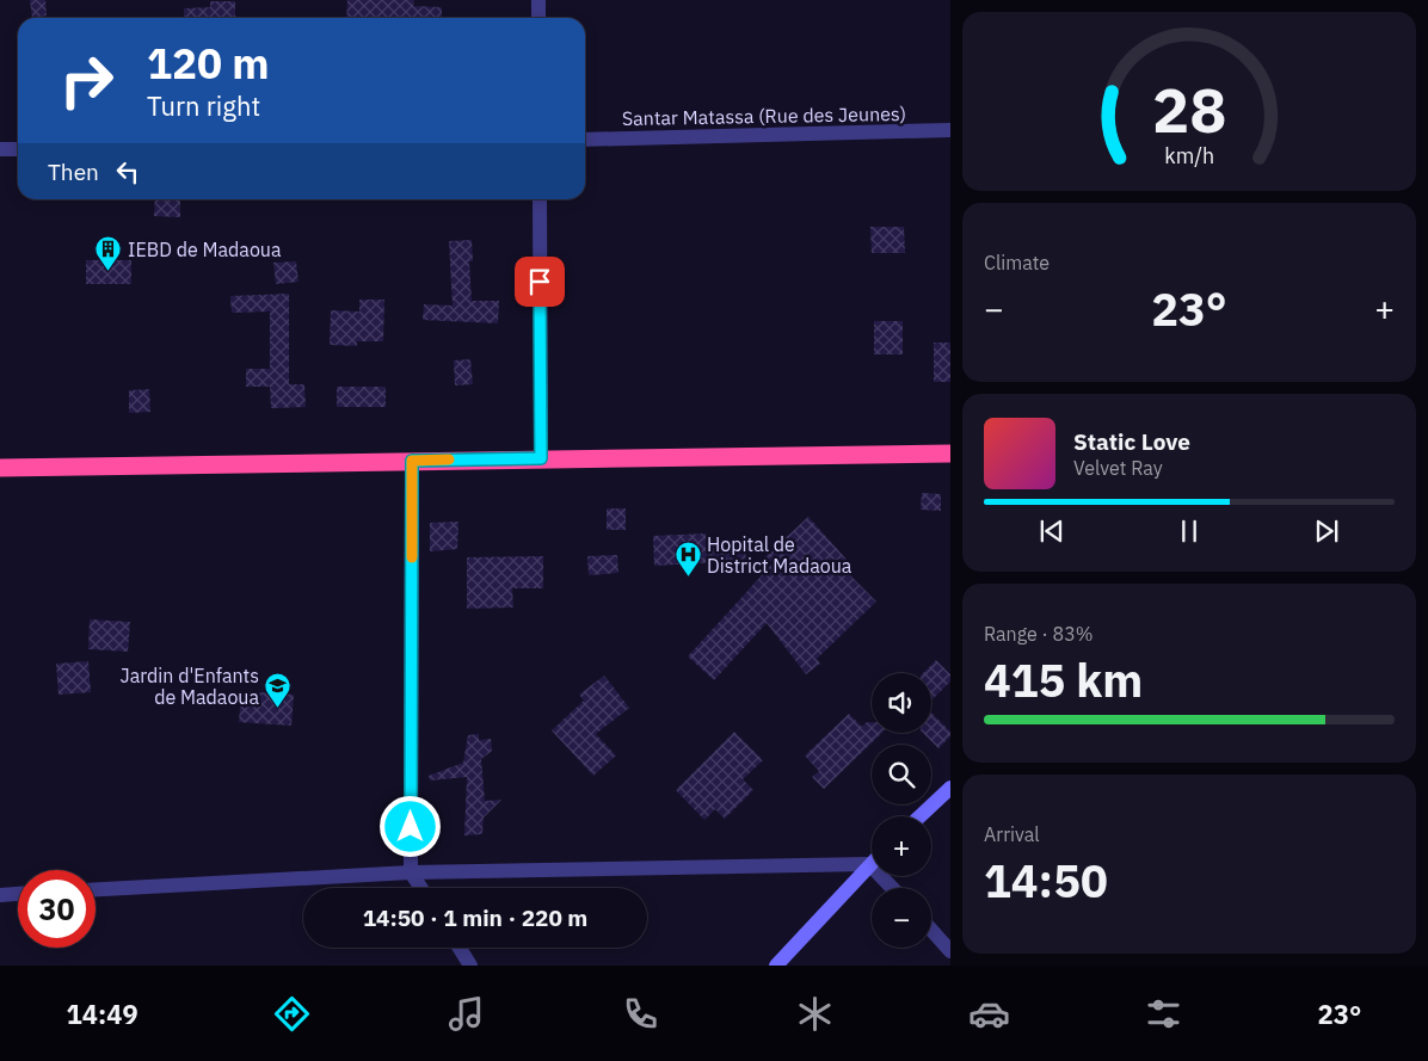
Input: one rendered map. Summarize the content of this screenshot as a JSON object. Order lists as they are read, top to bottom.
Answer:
{
  "streets": {
    "street": ["Santar Matassa (Rue des Jeunes)"]
  },
  "places": {
    "building": ["IEBD de Madaoua"],
    "hospital": ["Hopital de District Madaoua"],
    "school or university": ["Jardin d'Enfants de Madaoua"]
  },
  "page": {
    "turn": ["120 m", "Turn right"],
    "then": "Then",
    "tile": [
      "Climate",
      ["Range · 83%", "415 km"],
      ["Arrival", "14:50"]
    ],
    "heat": ["−", "23°", "+"],
    "song": ["Static Love", "Velvet Ray"],
    "map_buttons": ["+", "−"],
    "limit": "30",
    "trip": "14:50 · 1 min · 220 m",
    "tabs": ["14:49", "23°"],
    "gauge": ["28", "km/h"]
  }
}
